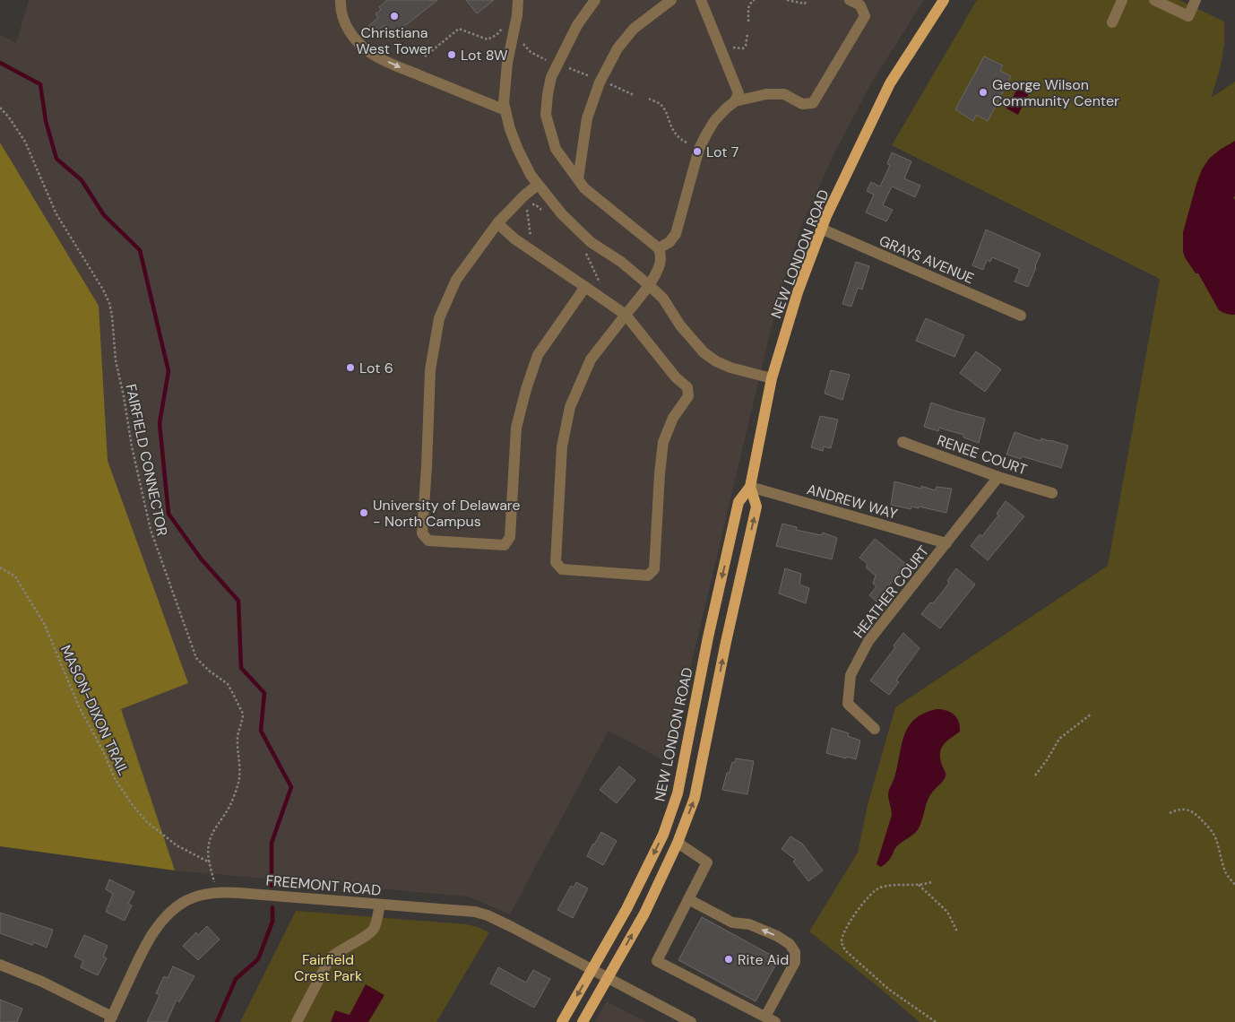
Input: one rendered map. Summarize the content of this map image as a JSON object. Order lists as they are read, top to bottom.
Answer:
{
  "streets": {
    "main road": ["NEW LONDON ROAD"],
    "street": [
      "GRAYS AVENUE",
      "RENEE COURT",
      "ANDREW WAY",
      "HEATHER COURT",
      "FREEMONT ROAD"
    ],
    "path": ["FAIRFIELD CONNECTOR", "MASON-DIXON TRAIL"]
  },
  "crossings": [
    ["NEW LONDON ROAD", "GRAYS AVENUE"],
    ["NEW LONDON ROAD", "ANDREW WAY"],
    ["NEW LONDON ROAD", "FREEMONT ROAD"],
    ["RENEE COURT", "HEATHER COURT"],
    ["FAIRFIELD CONNECTOR", "MASON-DIXON TRAIL"],
    ["FAIRFIELD CONNECTOR", "FREEMONT ROAD"],
    ["ANDREW WAY", "HEATHER COURT"]
  ],
  "parks": ["Fairfield Crest Park"],
  "places": [
    "Christiana West Tower",
    "Lot 8W",
    "George Wilson Community Center",
    "Lot 7",
    "Lot 6",
    "University of Delaware - North Campus",
    "Rite Aid"
  ]
}
